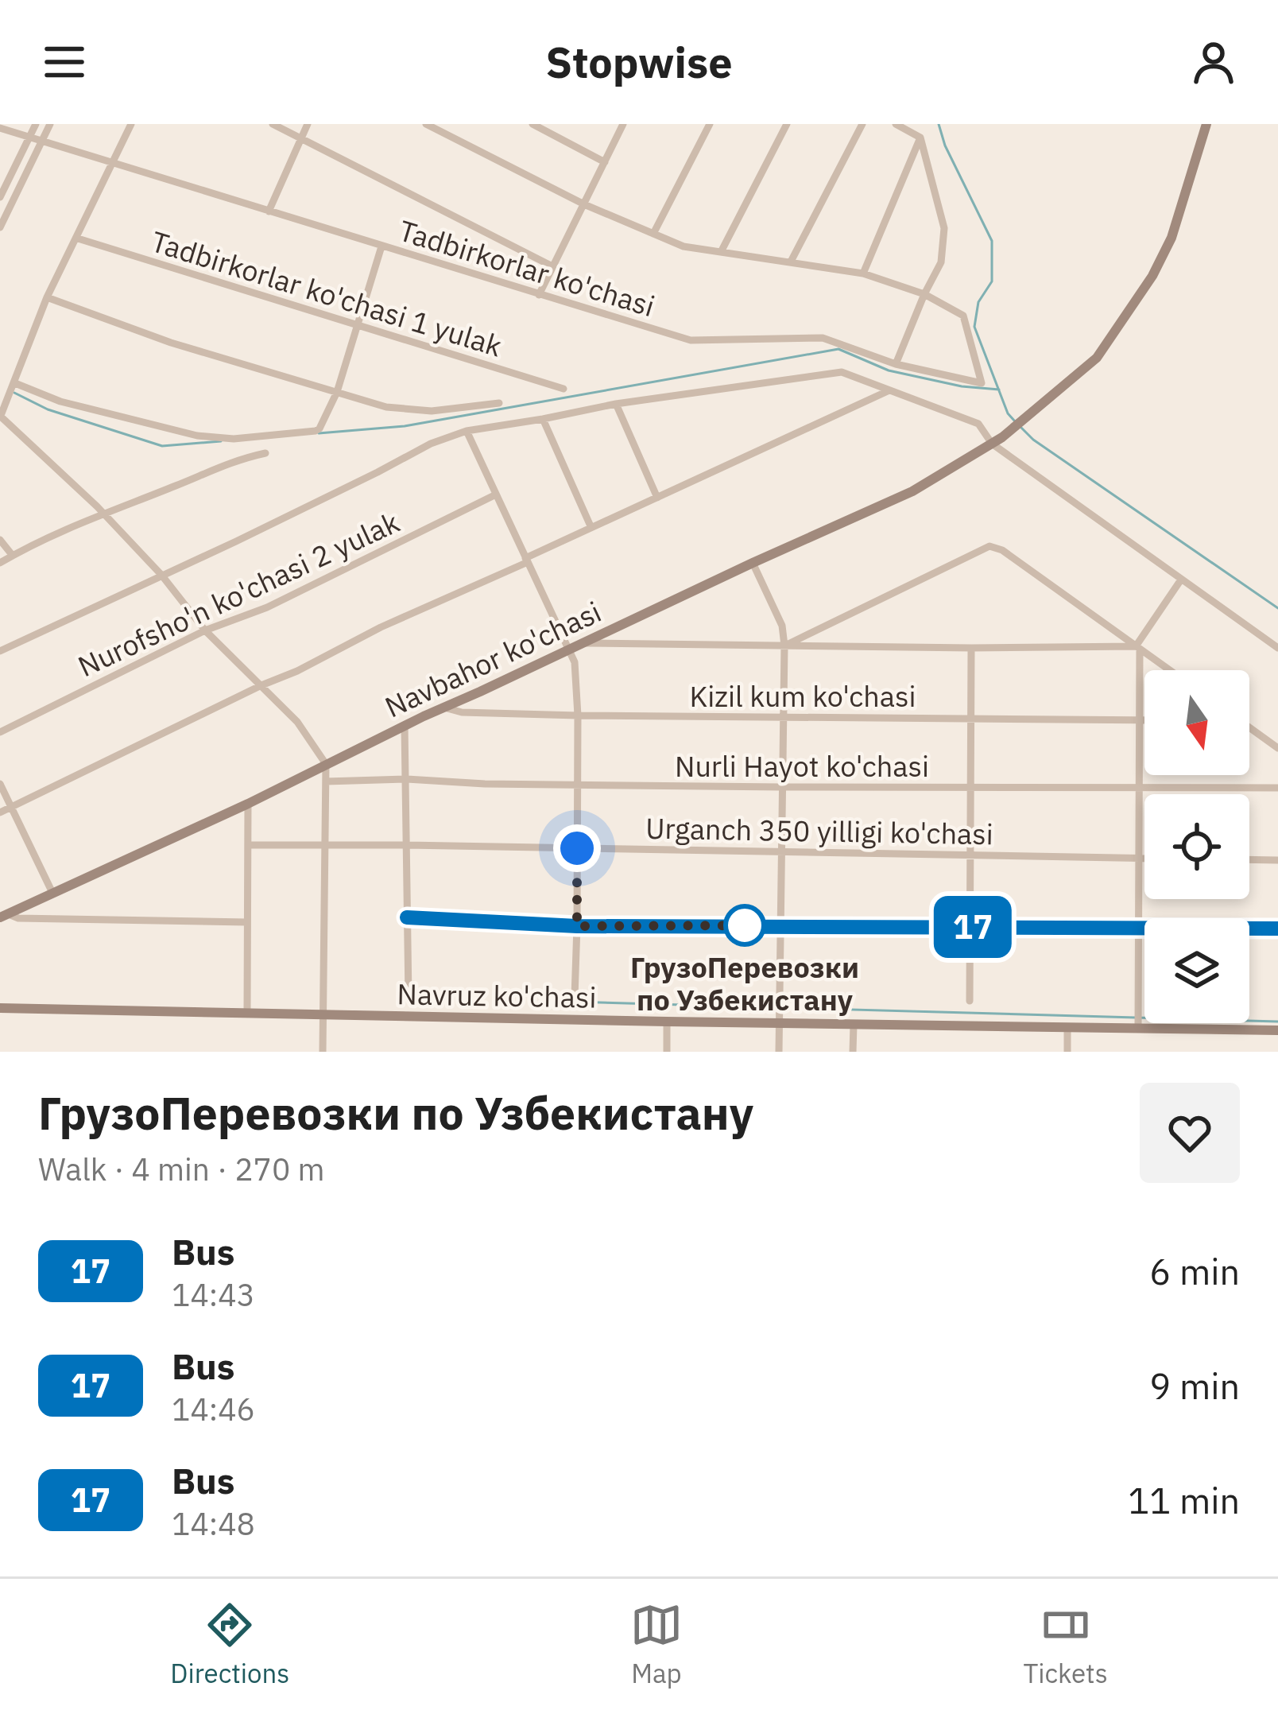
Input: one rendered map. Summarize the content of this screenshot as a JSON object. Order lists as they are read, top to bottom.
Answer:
{
  "streets": {
    "main road": ["Navbahor ko'chasi", "Navruz ko'chasi"],
    "street": [
      "Tadbirkorlar ko'chasi",
      "Tadbirkorlar ko'chasi 1 yulak",
      "Nurofsho'n ko'chasi 2 yulak",
      "Kizil kum ko'chasi",
      "Nurli Hayot ko'chasi",
      "Urganch 350 yilligi ko'chasi"
    ]
  },
  "crossings": [
    ["Navbahor ko'chasi", "Kizil kum ko'chasi"]
  ],
  "places": ["ГрузоПеревозки по Узбекистану"],
  "lines": ["bus line 17"],
  "north": "bottom",
  "page": {
    "header": "Stopwise",
    "on_map": "17",
    "heading": ["ГрузоПеревозки по Узбекистану", "Walk · 4 min · 270 m"],
    "list": [
      {
        "mark": "17",
        "name": "Bus",
        "note": "14:43",
        "value": "6 min"
      },
      {
        "mark": "17",
        "name": "Bus",
        "note": "14:46",
        "value": "9 min"
      },
      {
        "mark": "17",
        "name": "Bus",
        "note": "14:48",
        "value": "11 min"
      }
    ],
    "tabs": ["Directions", "Map", "Tickets"]
  }
}
